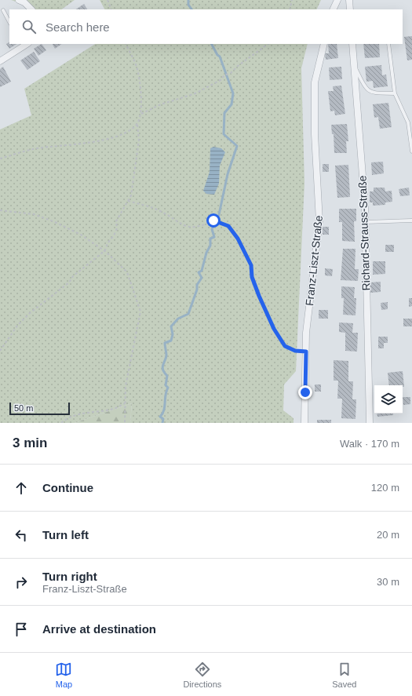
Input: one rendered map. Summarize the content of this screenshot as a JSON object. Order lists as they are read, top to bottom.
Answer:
{
  "streets": {
    "street": ["Richard-Strauss-Straße", "Franz-Liszt-Straße"]
  },
  "scale_bar": "50 m",
  "page": {
    "search": "Search here",
    "scale": "50 m",
    "heading": ["3 min", "Walk · 170 m"],
    "list": [
      ["Continue", "120 m"],
      ["Turn left", "20 m"],
      ["Turn right", "Franz-Liszt-Straße", "30 m"],
      "Arrive at destination"
    ],
    "nav": ["Map", "Directions", "Saved"]
  }
}
